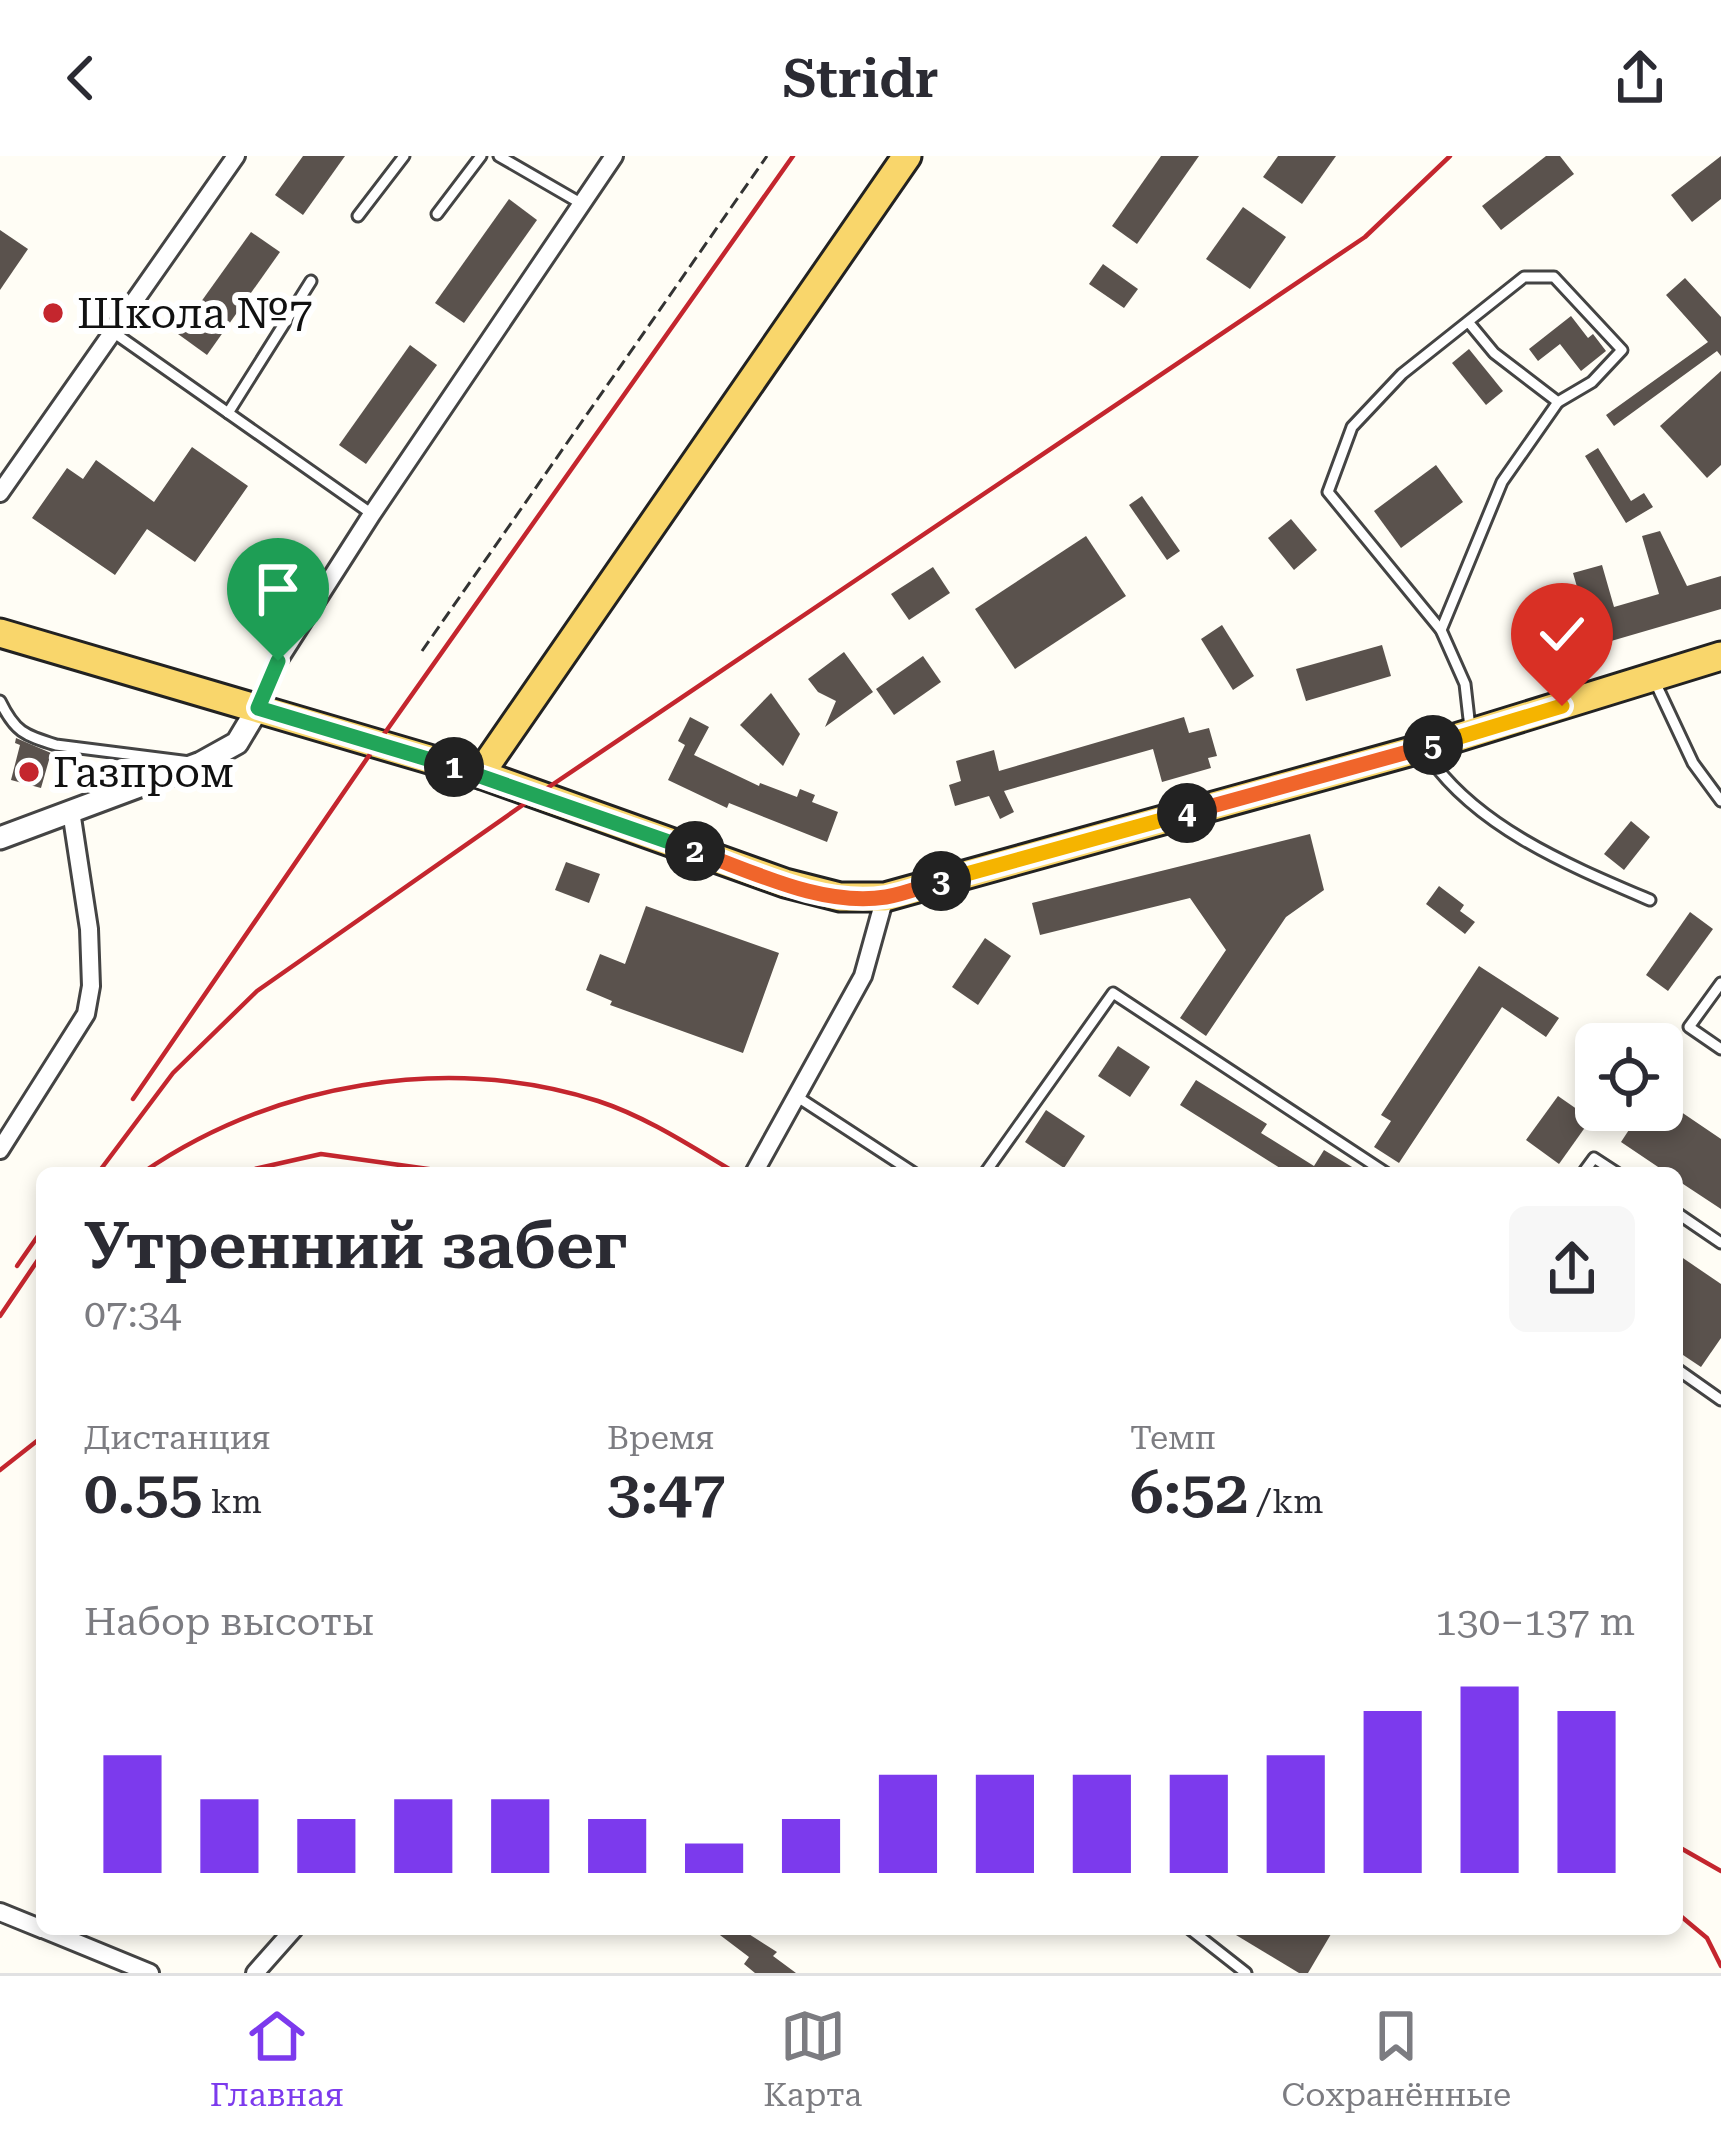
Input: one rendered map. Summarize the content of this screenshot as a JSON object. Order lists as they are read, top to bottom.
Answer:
{
  "places": ["Школа №7", "Газпром"],
  "page": {
    "header": "Stridr",
    "pins": [
      "5",
      "1",
      "4",
      "2",
      "3"
    ],
    "heading": ["Утренний забег", "07:34"],
    "stats": [
      ["Дистанция", "0.55 km"],
      ["Время", "3:47"],
      ["Темп", "6:52 /km"]
    ],
    "chart": ["Набор высоты", "130–137 m"],
    "tabs": ["Главная", "Карта", "Сохранённые"]
  }
}
